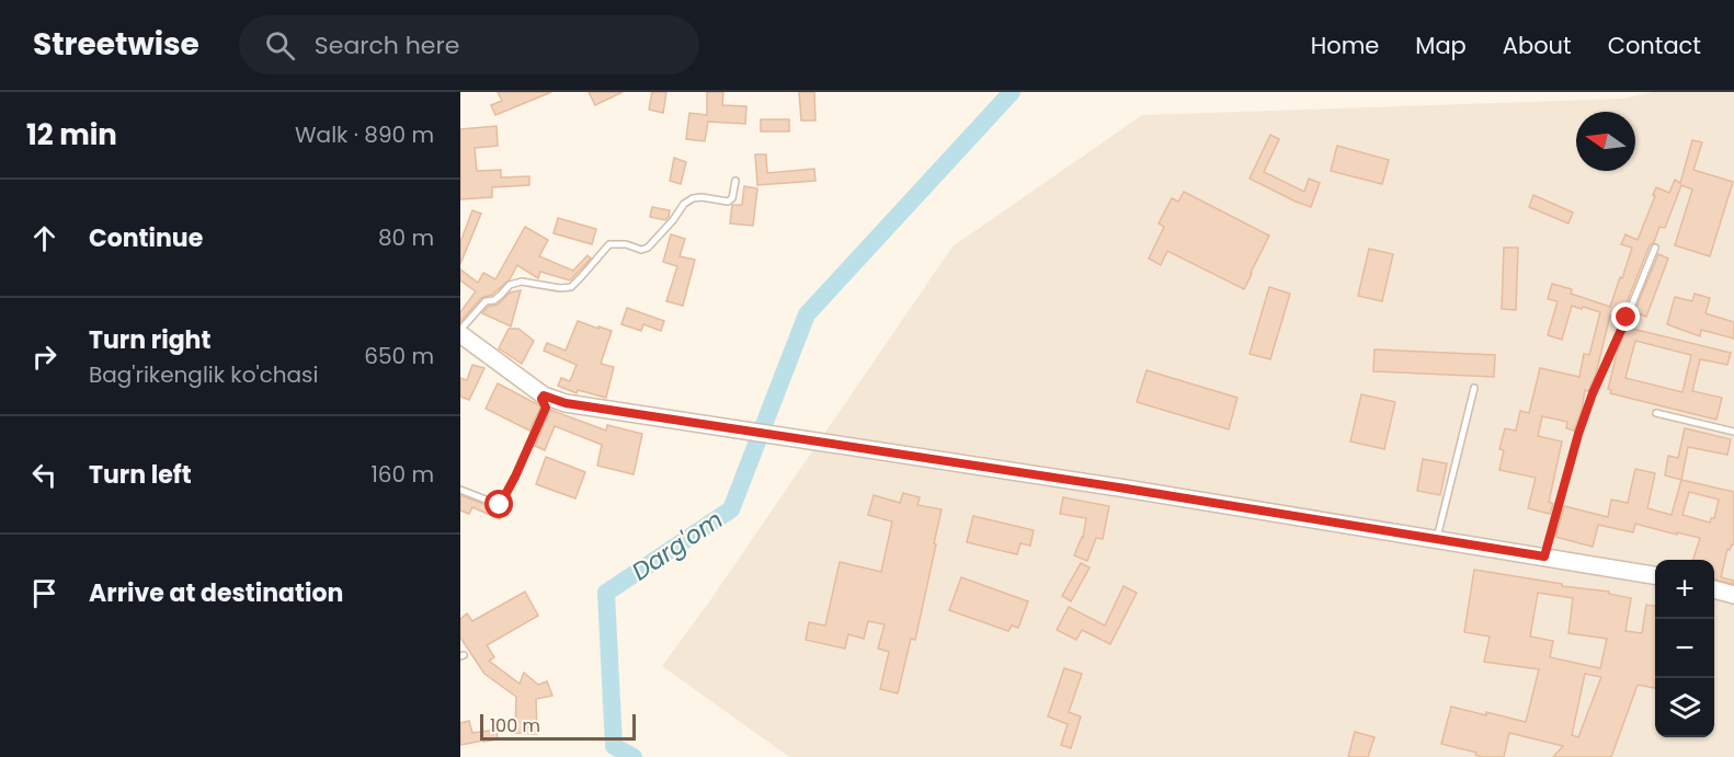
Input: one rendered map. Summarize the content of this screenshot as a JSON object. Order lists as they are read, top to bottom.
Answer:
{
  "water": ["Darg'om"],
  "scale_bar": "100 m",
  "north": "left",
  "page": {
    "header": "Streetwise",
    "search": "Search here",
    "nav": [
      "Home",
      "Map",
      "About",
      "Contact"
    ],
    "heading": ["12 min", "Walk · 890 m"],
    "list": [
      ["Continue", "80 m"],
      ["Turn right", "Bag'rikenglik ko'chasi", "650 m"],
      ["Turn left", "160 m"],
      "Arrive at destination"
    ],
    "map_buttons": ["+", "−"],
    "scale": "100 m"
  }
}
